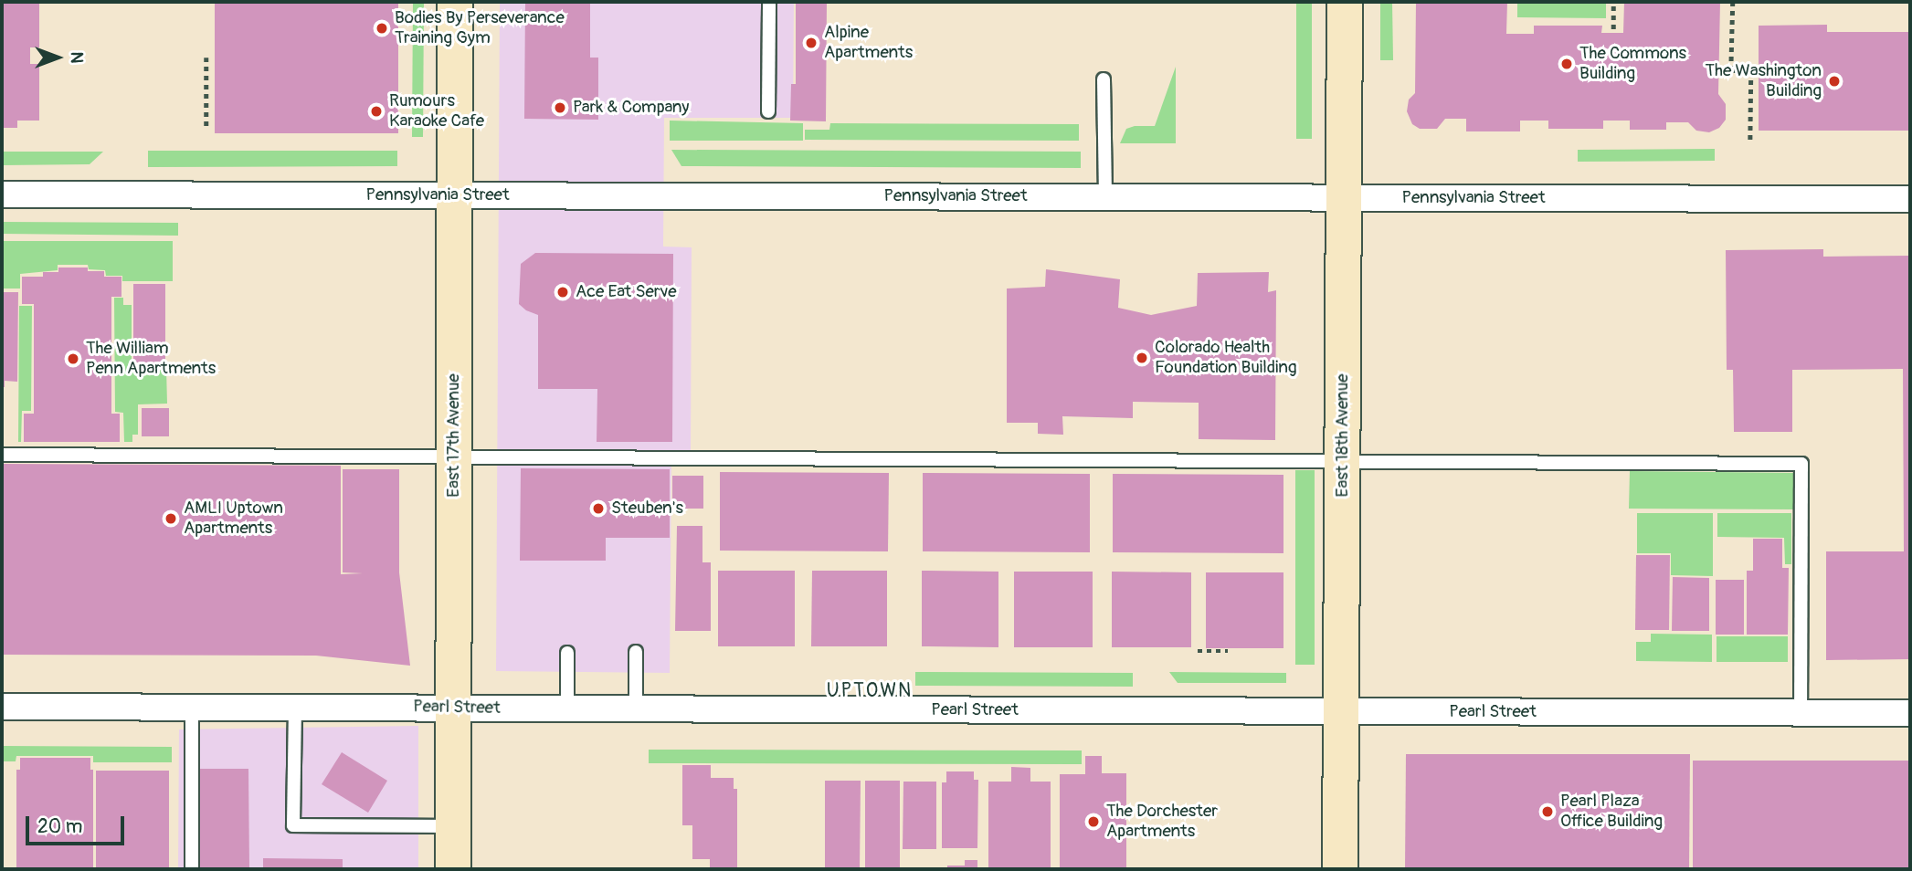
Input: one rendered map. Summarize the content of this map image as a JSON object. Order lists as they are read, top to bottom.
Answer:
{
  "streets": {
    "main road": ["East 17th Avenue", "East 18th Avenue"],
    "street": ["Pennsylvania Street", "Pearl Street"]
  },
  "crossings": [
    ["Pennsylvania Street", "East 17th Avenue"],
    ["Pennsylvania Street", "East 18th Avenue"],
    ["East 17th Avenue", "Pearl Street"],
    ["East 18th Avenue", "Pearl Street"]
  ],
  "districts": ["UPTOWN"],
  "places": [
    "Bodies By Perseverance Training Gym",
    "Alpine Apartments",
    "The Commons Building",
    "The Washington Building",
    "Park & Company",
    "Rumours Karaoke Cafe",
    "Ace Eat Serve",
    "Colorado Health Foundation Building",
    "The William Penn Apartments",
    "Steuben's",
    "AMLI Uptown Apartments",
    "Pearl Plaza Office Building",
    "The Dorchester Apartments"
  ],
  "scale_bar": "20 m",
  "north": "right"
}
